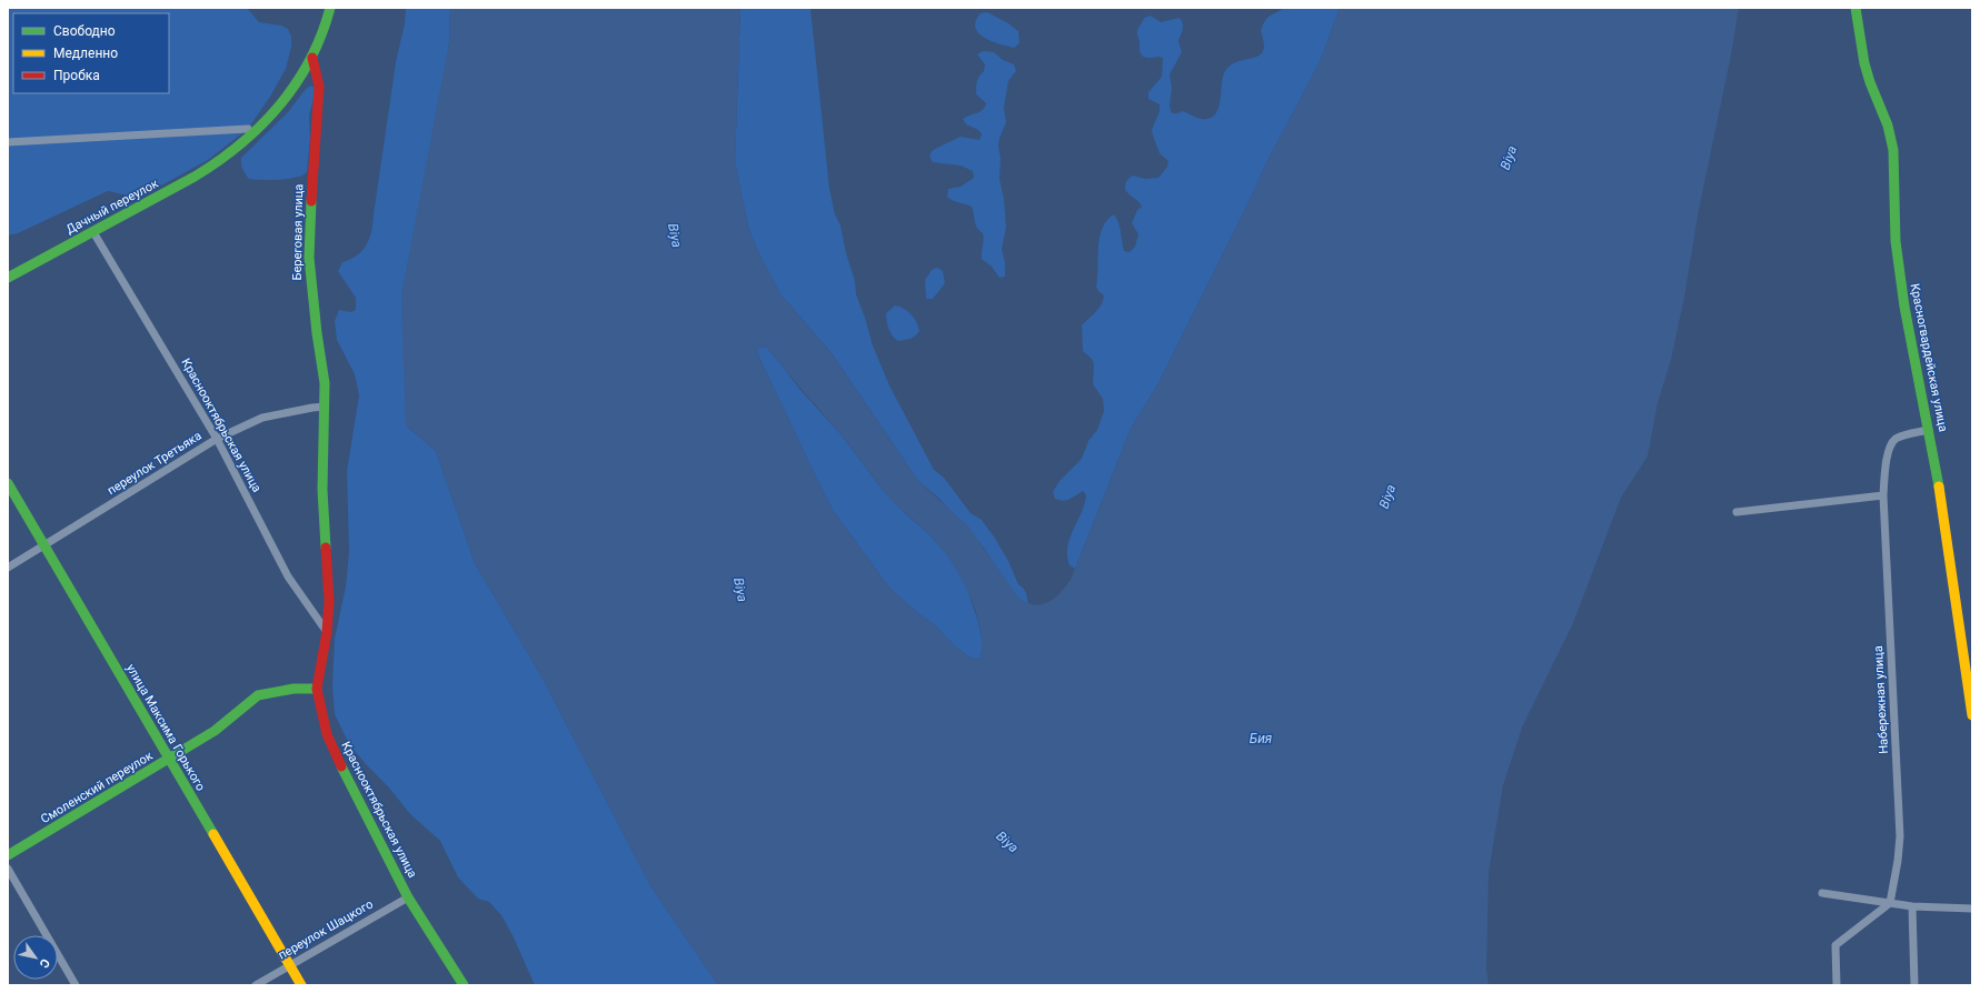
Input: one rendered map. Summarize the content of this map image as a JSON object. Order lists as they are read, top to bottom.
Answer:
{
  "streets": {
    "street": [
      "Дачный переулок",
      "Береговая улица",
      "Красногвардейская улица",
      "Краснооктябрьская улица",
      "переулок Третьяка",
      "Набережная улица",
      "улица Максима Горького",
      "Смоленский переулок",
      "переулок Шацкого"
    ]
  },
  "crossings": [
    ["Дачный переулок", "Береговая улица"],
    ["Дачный переулок", "Краснооктябрьская улица"],
    ["Береговая улица", "Краснооктябрьская улица"],
    ["Береговая улица", "переулок Третьяка"],
    ["Красногвардейская улица", "Набережная улица"],
    ["Краснооктябрьская улица", "переулок Третьяка"],
    ["Краснооктябрьская улица", "Смоленский переулок"],
    ["Краснооктябрьская улица", "переулок Шацкого"],
    ["переулок Третьяка", "улица Максима Горького"],
    ["улица Максима Горького", "Смоленский переулок"],
    ["улица Максима Горького", "переулок Шацкого"]
  ],
  "water": ["Biya", "Бия"],
  "legend": ["Свободно", "Медленно", "Пробка"],
  "north": "bottom right"
}
